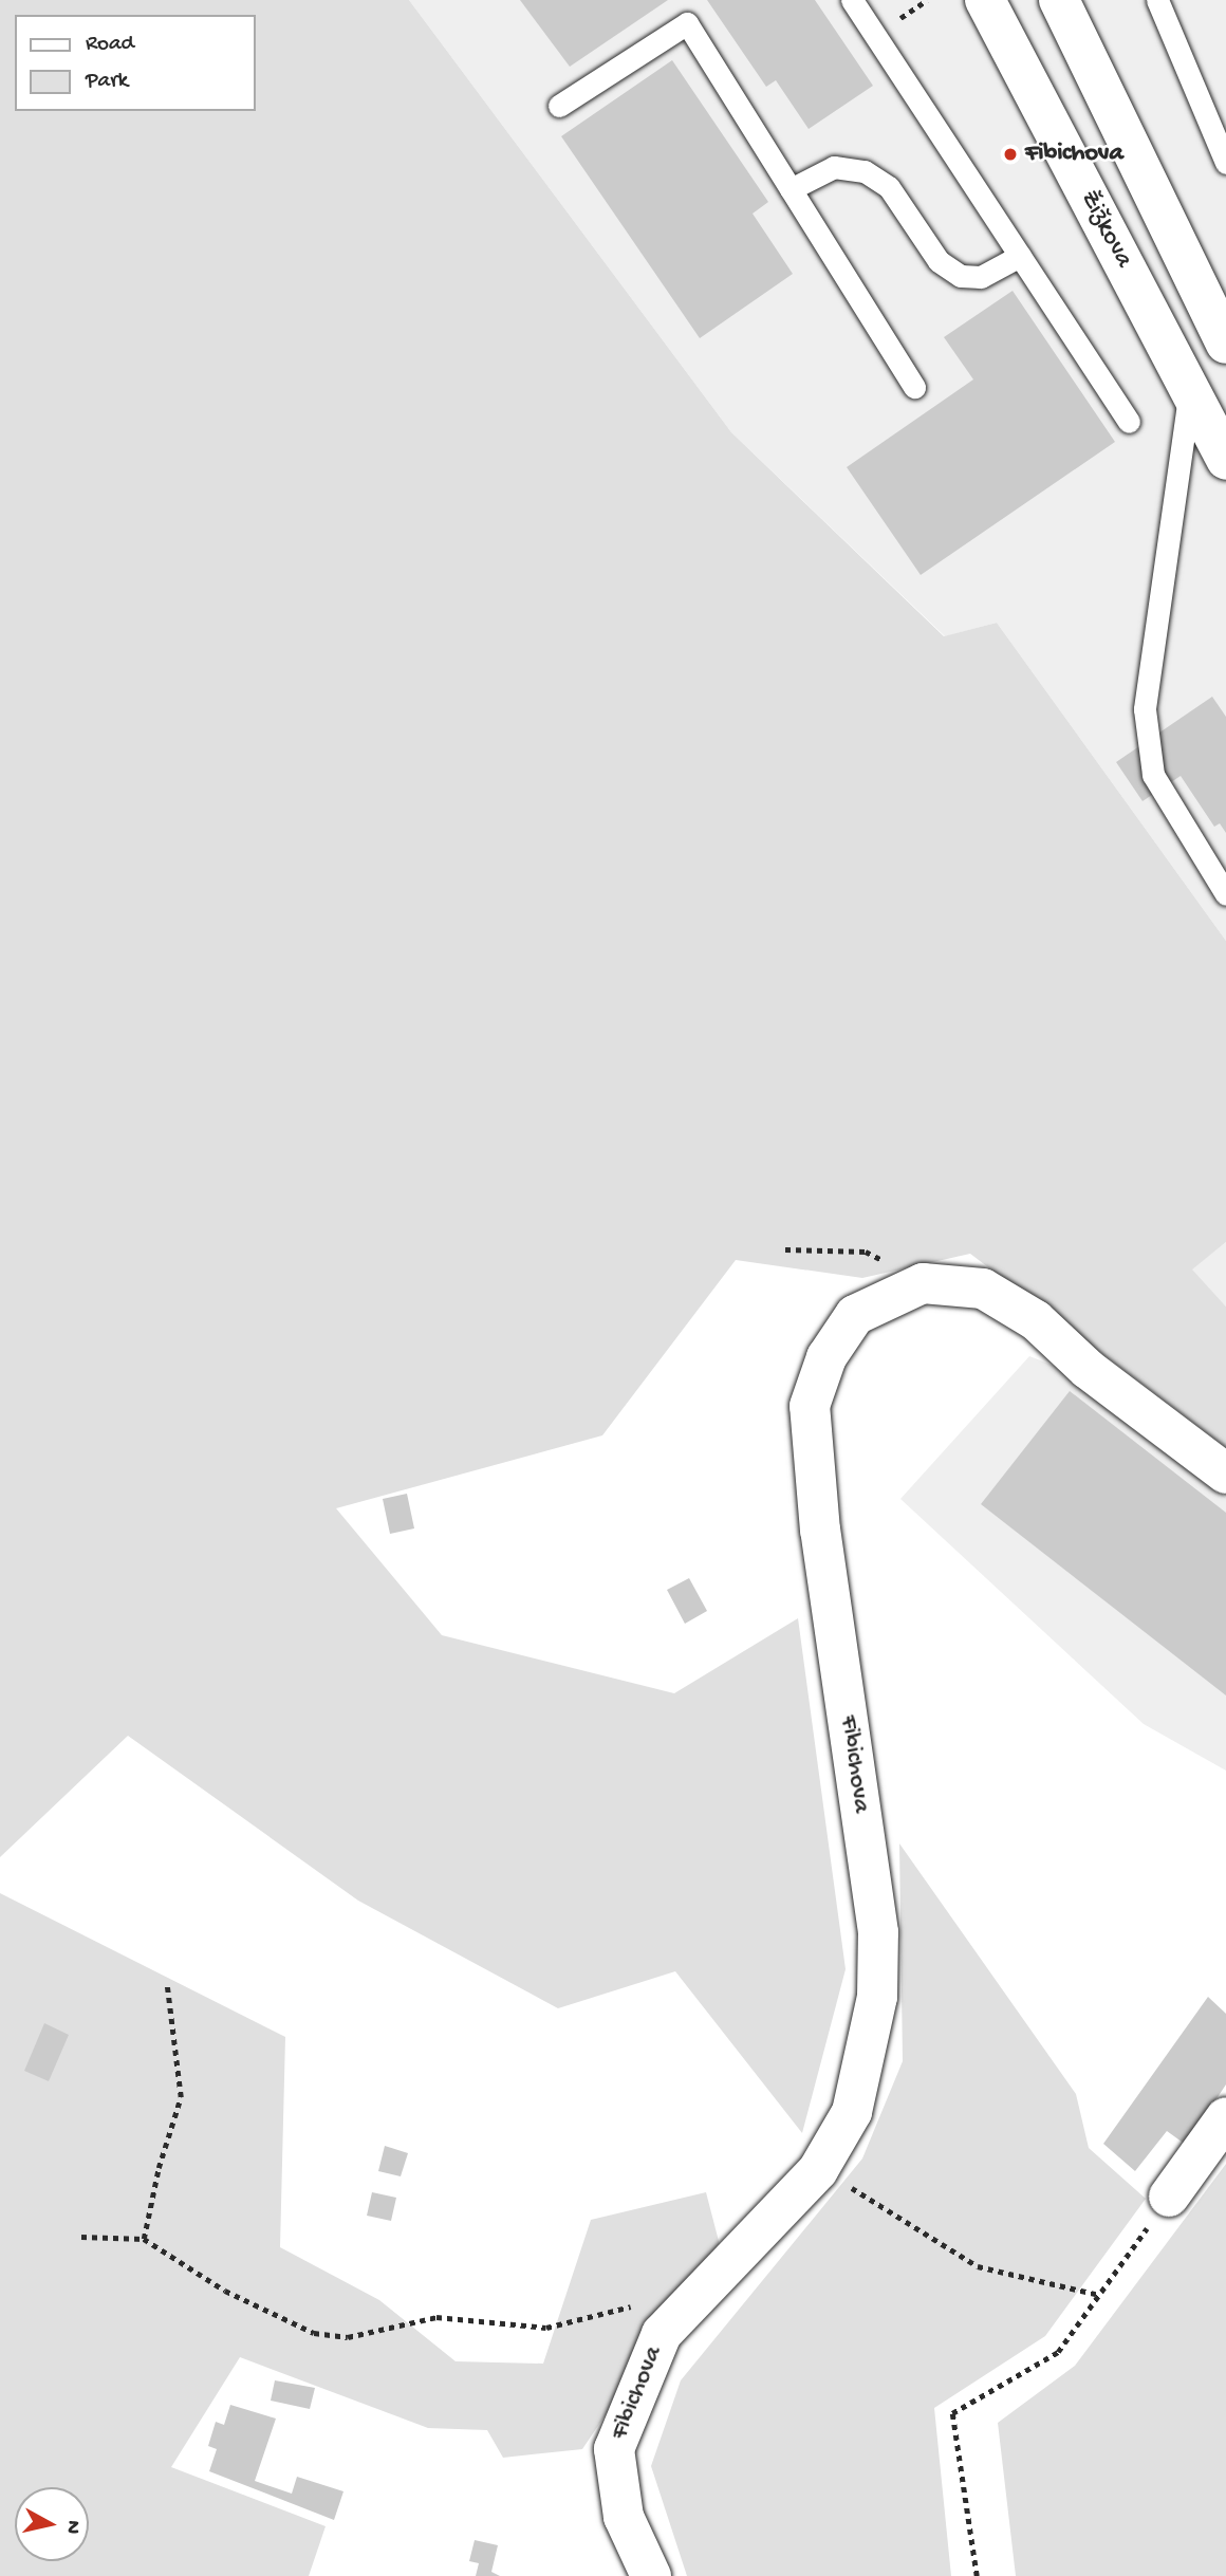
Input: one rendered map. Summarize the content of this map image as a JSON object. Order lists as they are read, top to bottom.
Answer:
{
  "streets": {
    "street": ["Žižkova", "Fibichova"]
  },
  "places": ["Fibichova"],
  "legend": ["Road", "Park"],
  "north": "right"
}
